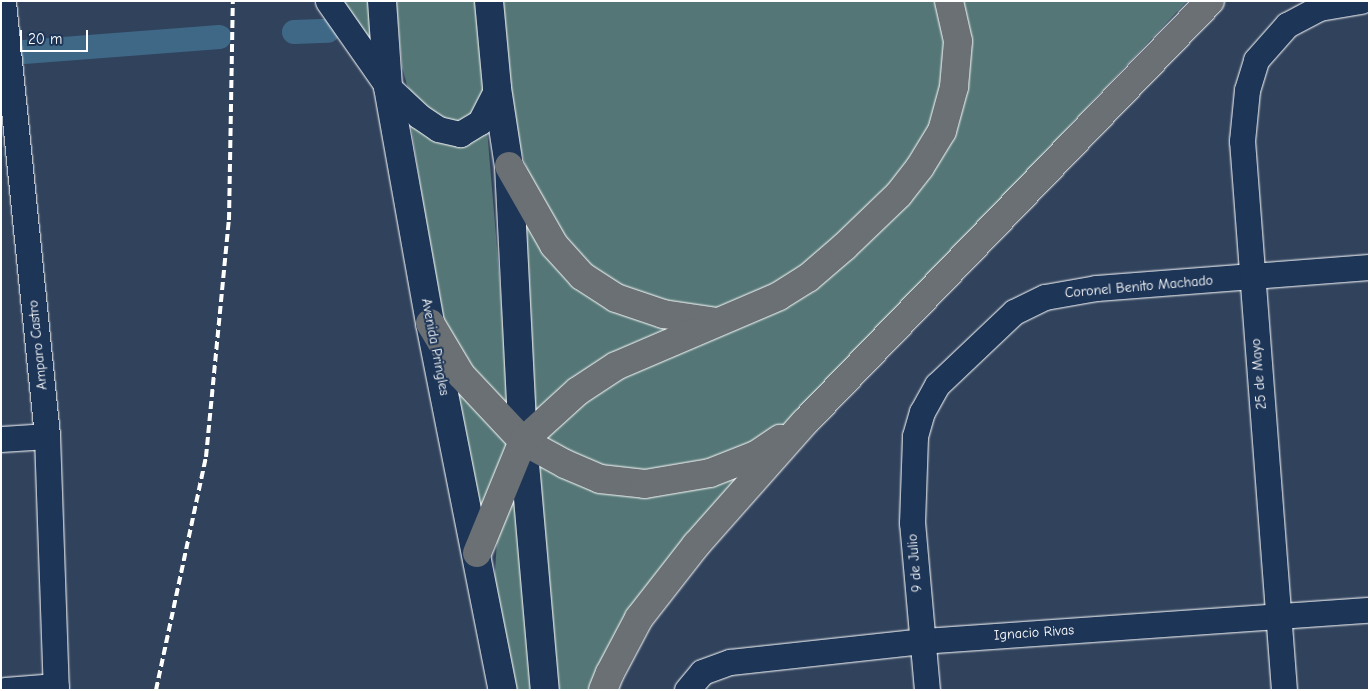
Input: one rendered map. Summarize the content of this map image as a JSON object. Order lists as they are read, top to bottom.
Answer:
{
  "streets": {
    "main road": ["Avenida Pringles"],
    "street": [
      "Coronel Benito Machado",
      "Amparo Castro",
      "25 de Mayo",
      "9 de Julio",
      "Ignacio Rivas"
    ]
  },
  "crossings": [
    ["Coronel Benito Machado", "25 de Mayo"],
    ["Coronel Benito Machado", "9 de Julio"],
    ["25 de Mayo", "Ignacio Rivas"],
    ["9 de Julio", "Ignacio Rivas"]
  ],
  "scale_bar": "20 m"
}
